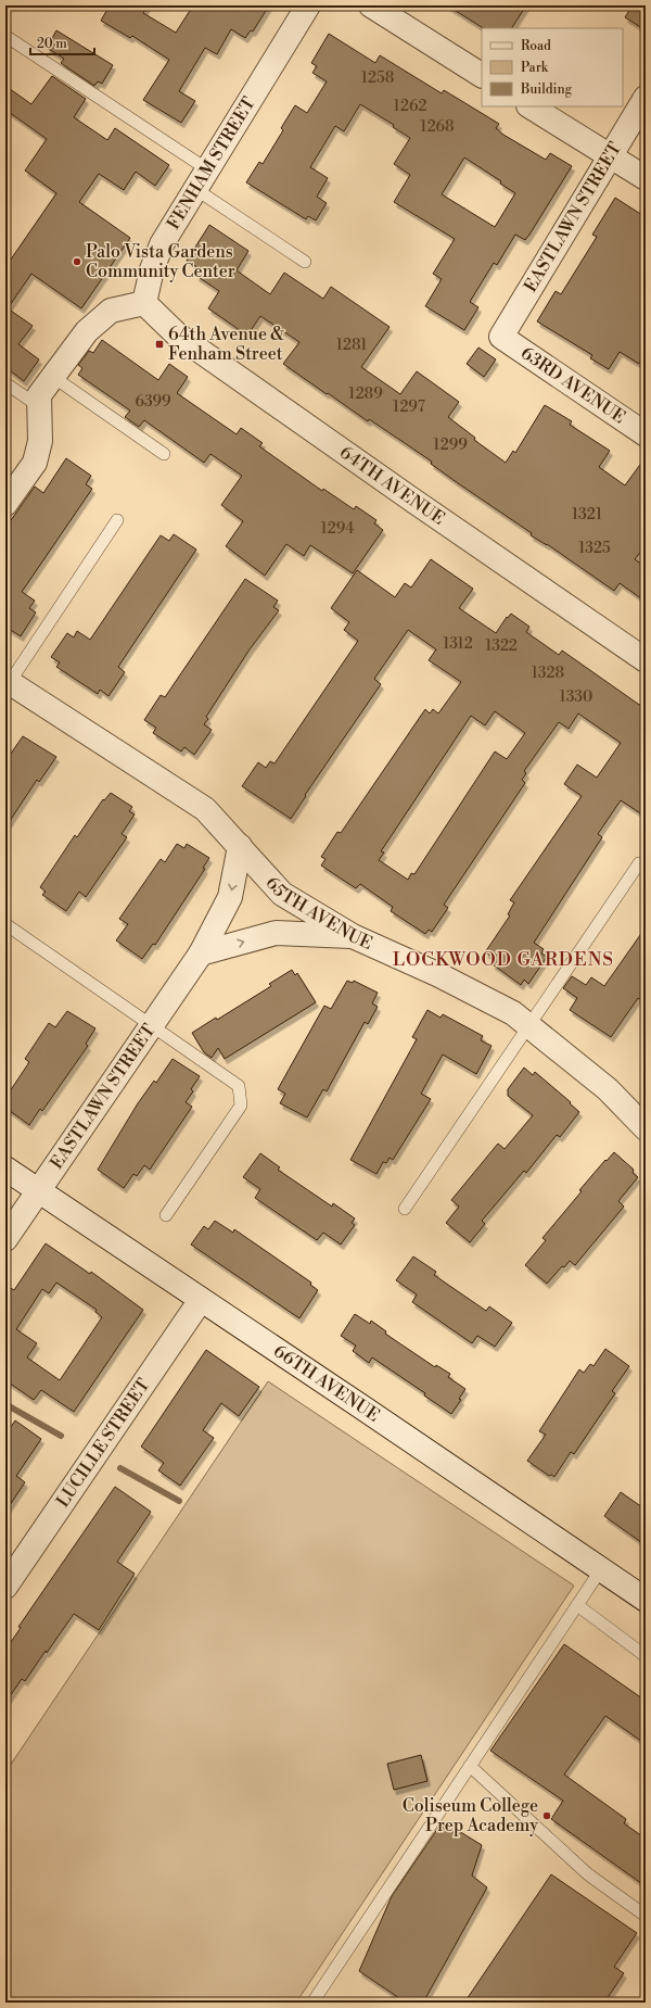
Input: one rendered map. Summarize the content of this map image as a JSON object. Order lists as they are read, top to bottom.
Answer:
{
  "streets": {
    "street": [
      "FENHAM STREET",
      "EASTLAWN STREET",
      "63RD AVENUE",
      "64TH AVENUE",
      "65TH AVENUE",
      "66TH AVENUE",
      "LUCILLE STREET"
    ]
  },
  "crossings": [
    ["FENHAM STREET", "64TH AVENUE"],
    ["EASTLAWN STREET", "63RD AVENUE"],
    ["EASTLAWN STREET", "65TH AVENUE"],
    ["EASTLAWN STREET", "66TH AVENUE"],
    ["66TH AVENUE", "LUCILLE STREET"]
  ],
  "districts": ["LOCKWOOD GARDENS"],
  "places": {
    "other": ["Palo Vista Gardens Community Center", "Coliseum College Prep Academy"],
    "transit": ["64th Avenue & Fenham Street"]
  },
  "house_numbers": [
    "1258",
    "1262",
    "1268",
    "1281",
    "1289",
    "6399",
    "1297",
    "1299",
    "1321",
    "1294",
    "1325",
    "1312",
    "1322",
    "1328",
    "1330"
  ],
  "legend": ["Road", "Park", "Building"],
  "scale_bar": "20 m"
}
